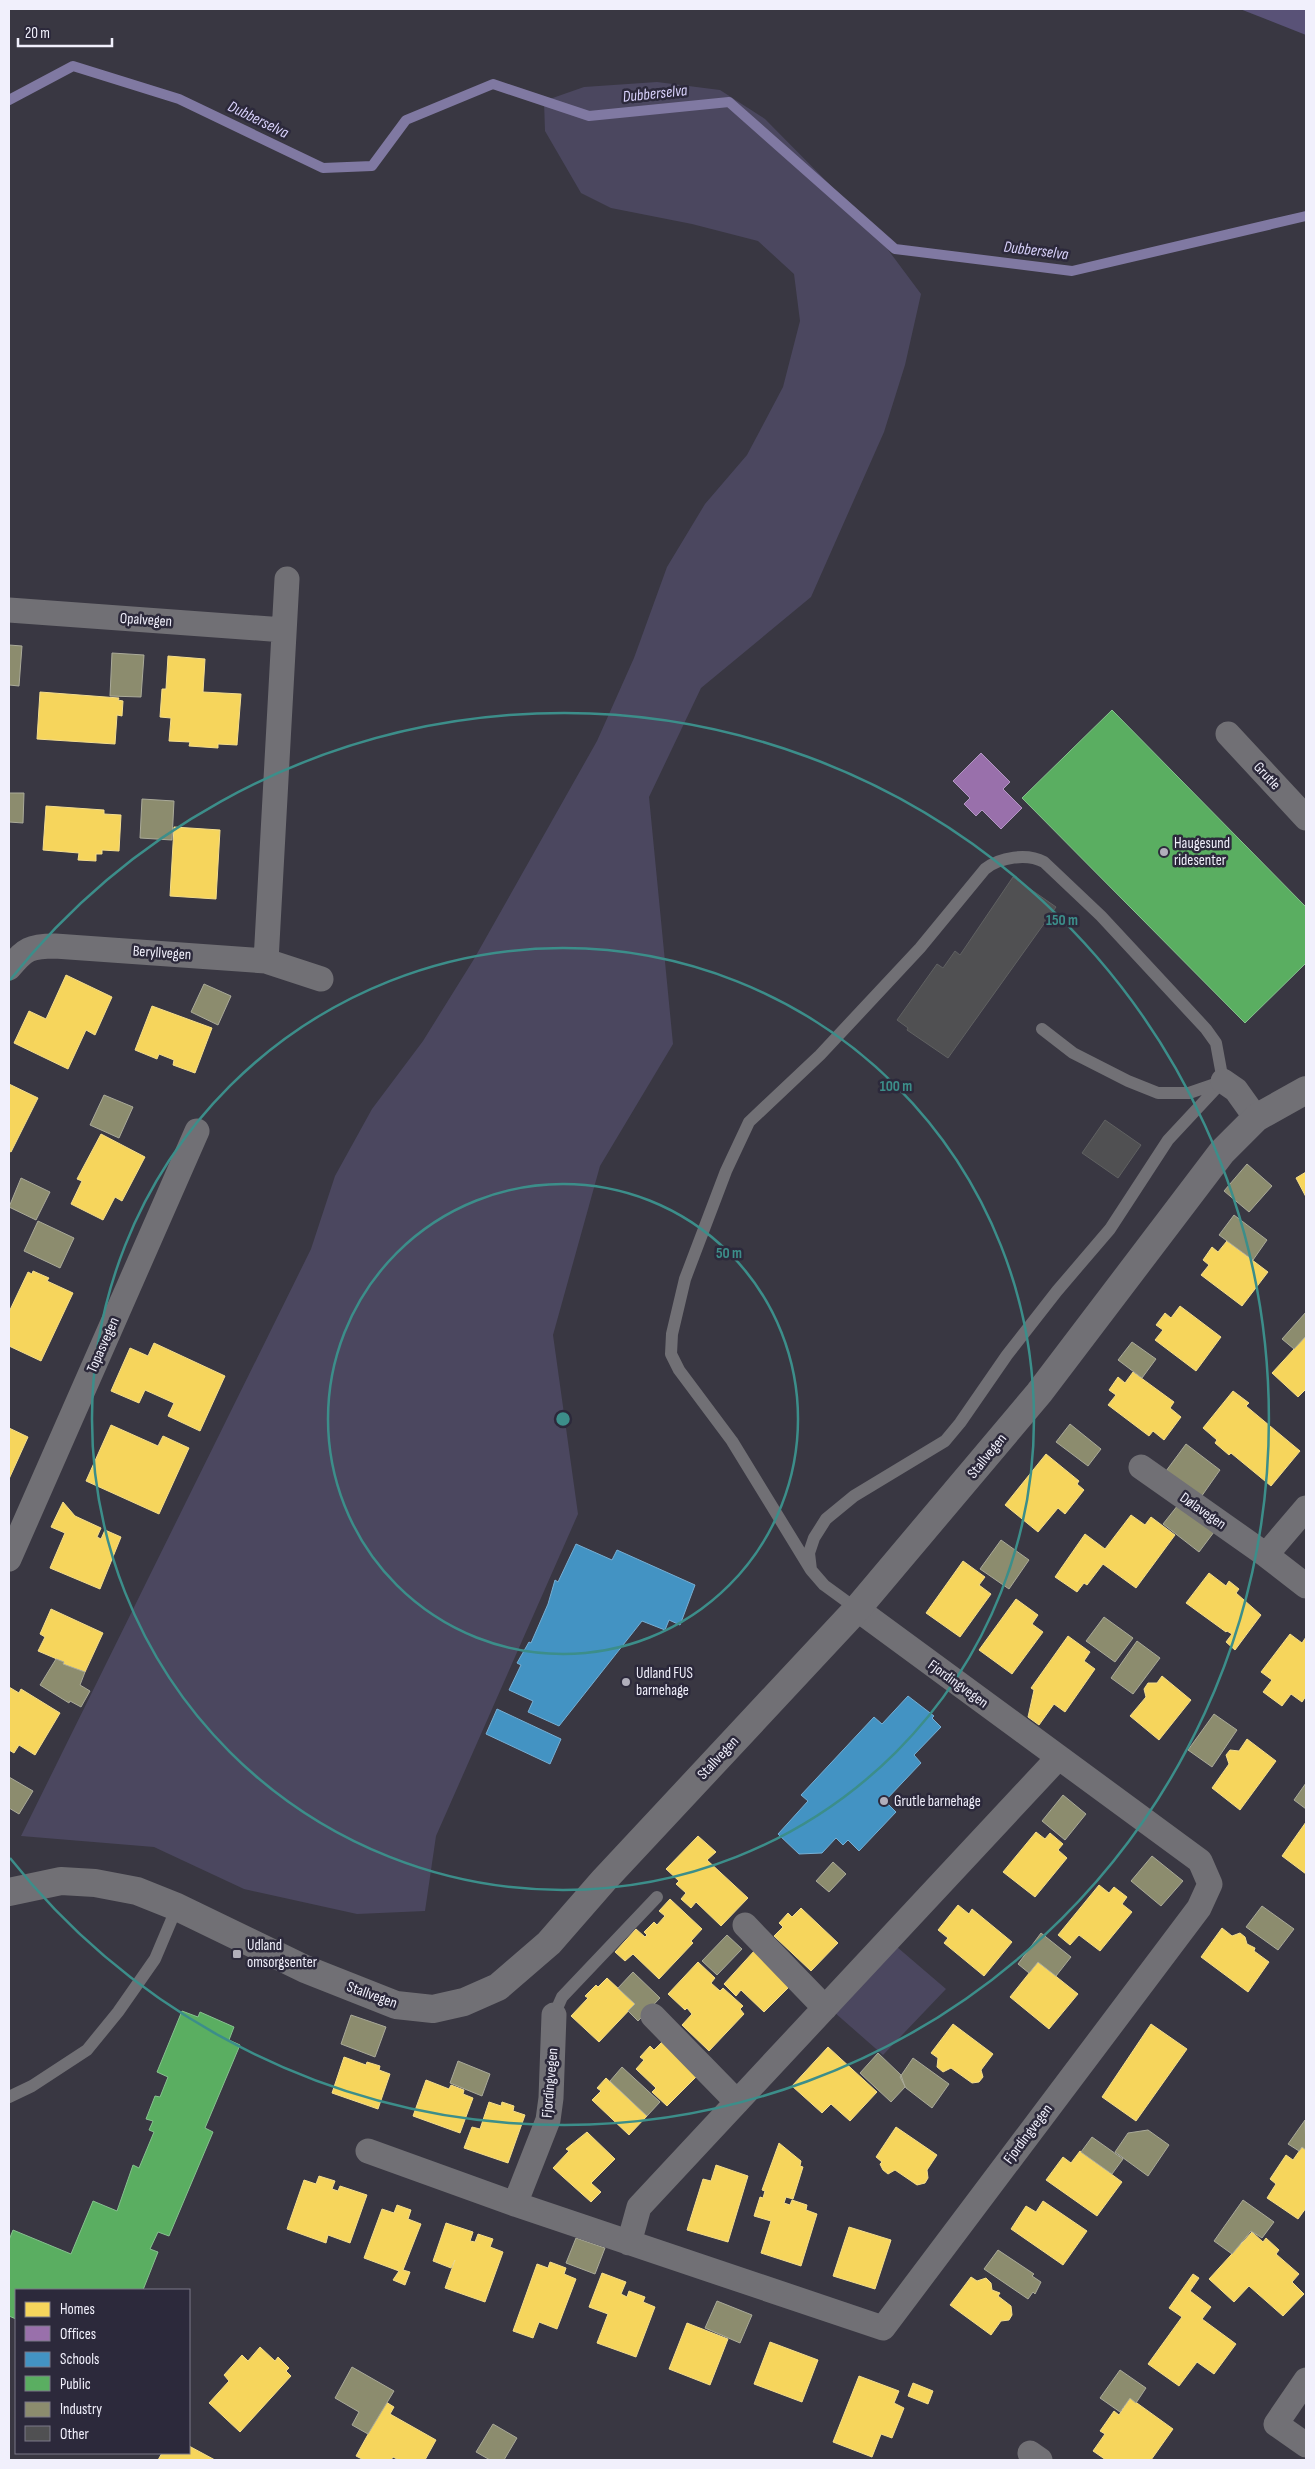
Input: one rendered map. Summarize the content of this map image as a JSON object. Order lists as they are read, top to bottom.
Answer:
{
  "streets": {
    "street": [
      "Opalvegen",
      "Grutle",
      "Beryllvegen",
      "Topasvegen",
      "Stallvegen",
      "Dølavegen",
      "Fjordingvegen"
    ]
  },
  "crossings": [
    ["Stallvegen", "Fjordingvegen"]
  ],
  "water": ["Dubberselva"],
  "places": {
    "other": ["Haugesund ridesenter", "Udland FUS barnehage", "Grutle barnehage"],
    "transit": ["Udland omsorgsenter"]
  },
  "legend": [
    "Homes",
    "Offices",
    "Schools",
    "Public",
    "Industry",
    "Other"
  ],
  "scale_bar": "20 m",
  "rings": ["150 m", "100 m", "50 m"]
}
